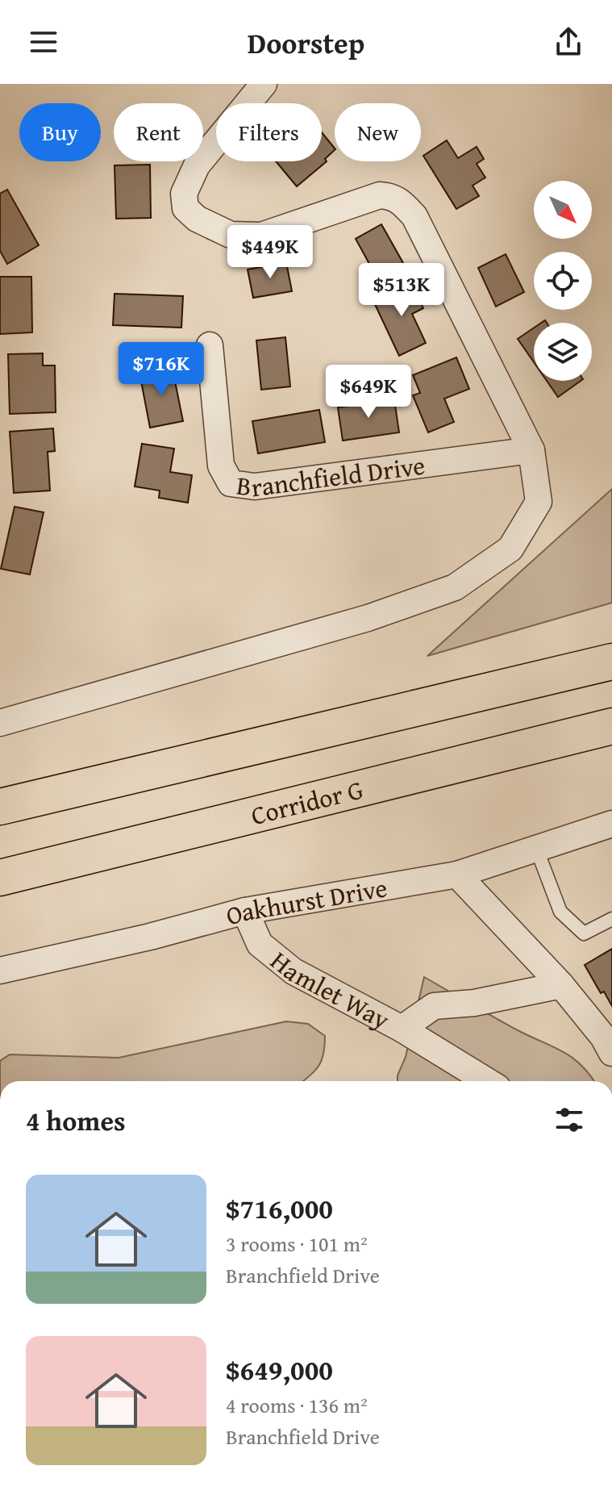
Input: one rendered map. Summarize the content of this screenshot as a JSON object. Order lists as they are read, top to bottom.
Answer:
{
  "streets": {
    "highway": ["Corridor G"],
    "street": ["Branchfield Drive", "Oakhurst Drive", "Hamlet Way"]
  },
  "crossings": [
    ["Oakhurst Drive", "Hamlet Way"]
  ],
  "north": "bottom right",
  "page": {
    "header": "Doorstep",
    "chip": [
      "Buy",
      "Rent",
      "Filters",
      "New"
    ],
    "price": [
      "$449K",
      "$513K",
      "$716K",
      "$649K"
    ],
    "heading": "4 homes",
    "list": [
      {
        "name": "$716,000",
        "note": "3 rooms · 101 m² · Branchfield Drive"
      },
      {
        "name": "$649,000",
        "note": "4 rooms · 136 m² · Branchfield Drive"
      }
    ]
  }
}
